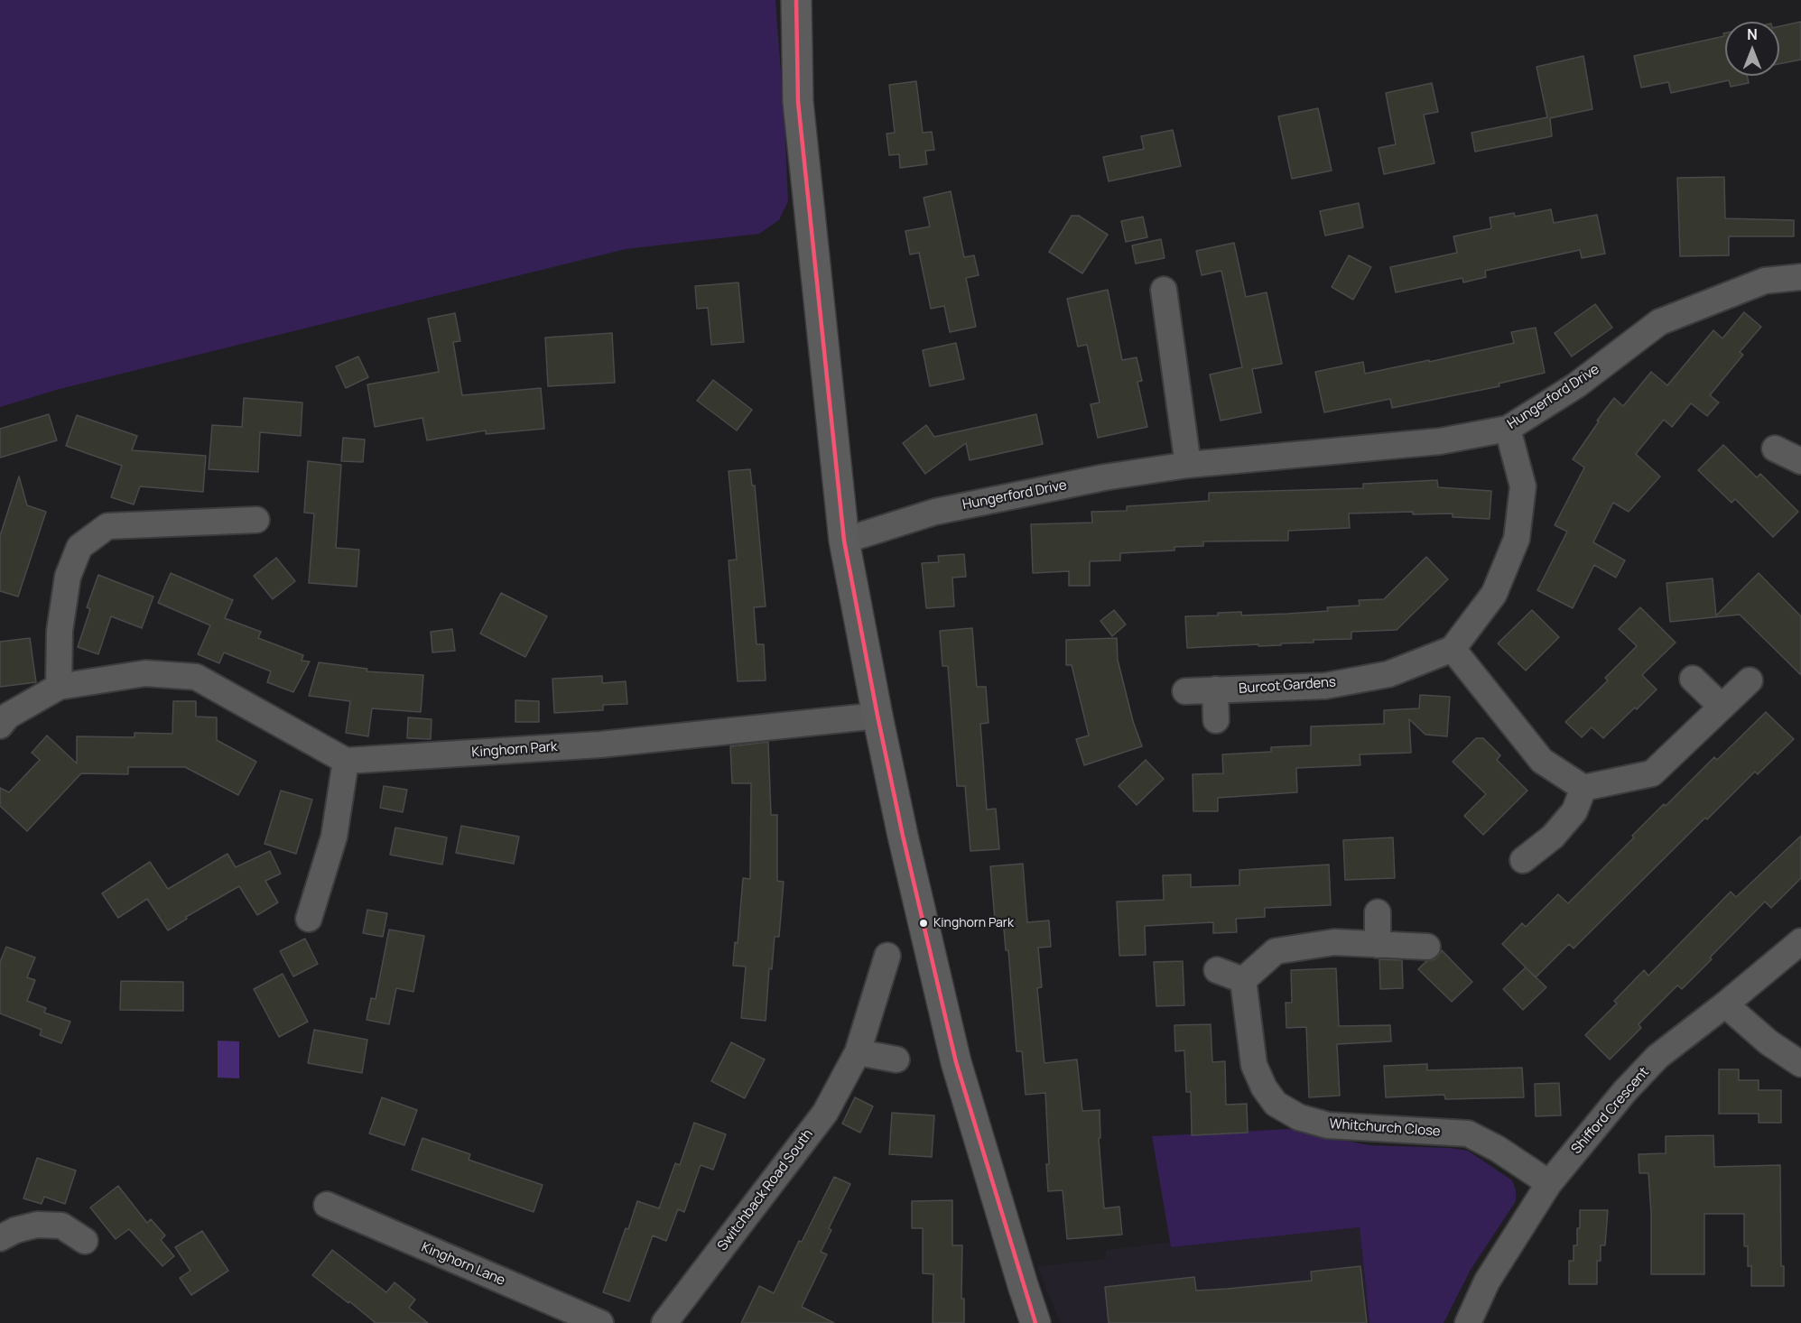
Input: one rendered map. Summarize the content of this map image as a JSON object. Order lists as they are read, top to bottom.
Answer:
{
  "streets": {
    "street": [
      "Hungerford Drive",
      "Burcot Gardens",
      "Kinghorn Park",
      "Shifford Crescent",
      "Whitchurch Close",
      "Switchback Road South",
      "Kinghorn Lane"
    ]
  },
  "crossings": [
    ["Shifford Crescent", "Whitchurch Close"]
  ],
  "places": ["Kinghorn Park"],
  "north": "top"
}
